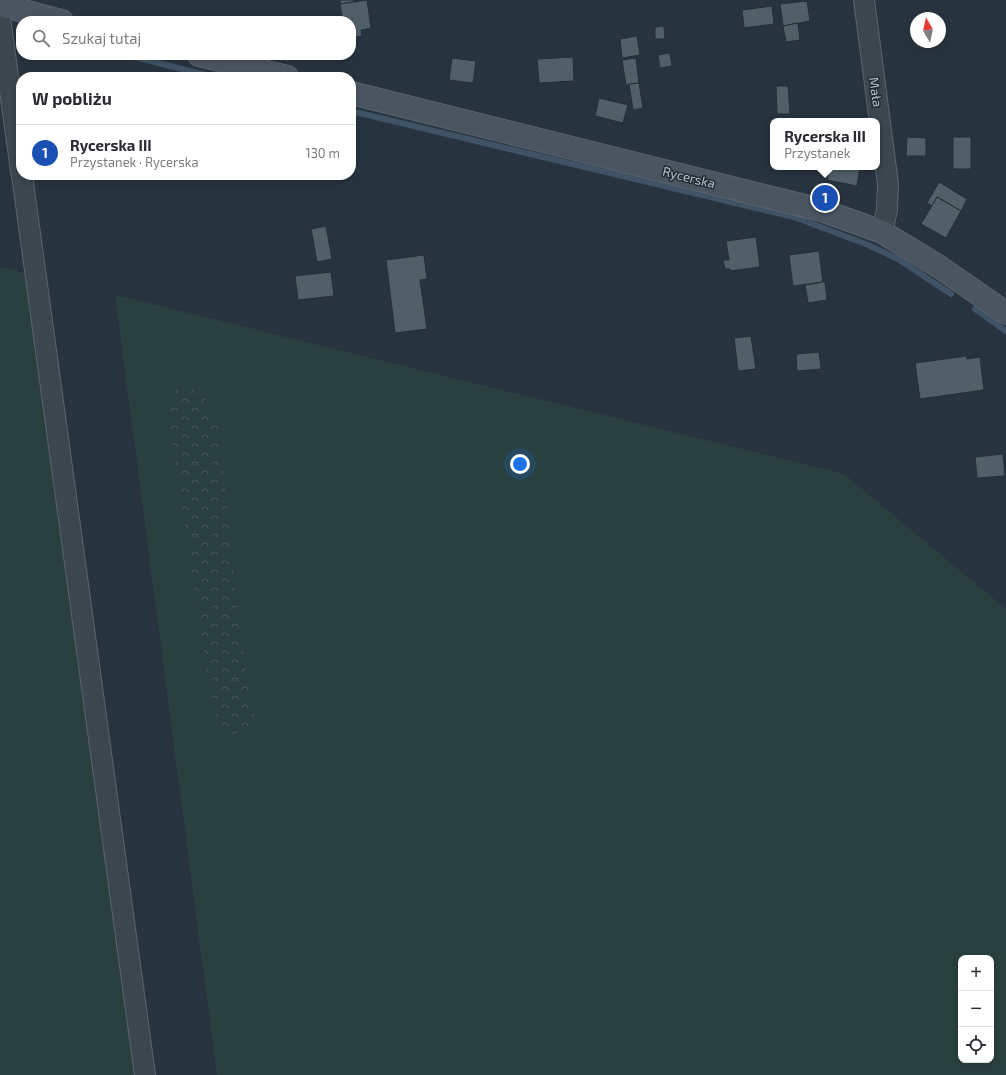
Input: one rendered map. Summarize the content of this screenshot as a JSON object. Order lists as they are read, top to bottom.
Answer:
{
  "streets": {
    "street": ["Mała", "Rycerska"]
  },
  "crossings": [
    ["Mała", "Rycerska"]
  ],
  "north": "top",
  "page": {
    "search": "Szukaj tutaj",
    "heading": "W pobliżu",
    "popup": ["Rycerska III", "Przystanek"],
    "list": [
      {
        "mark": "1",
        "name": "Rycerska III",
        "note": "Przystanek · Rycerska",
        "value": "130 m"
      }
    ],
    "pins": "1",
    "map_buttons": ["+", "−"]
  }
}
